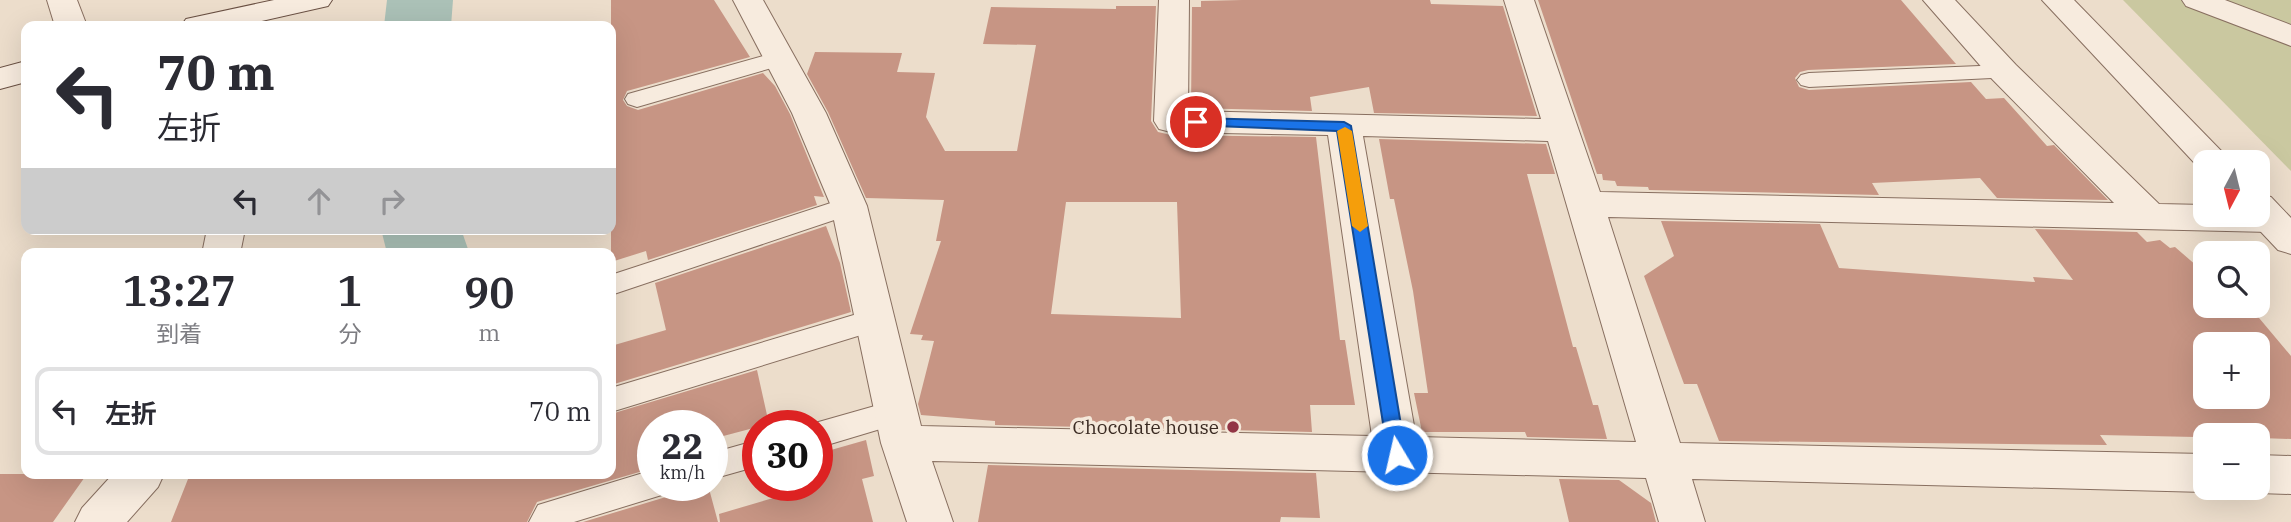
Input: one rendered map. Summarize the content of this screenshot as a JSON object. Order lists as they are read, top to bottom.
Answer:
{
  "places": ["Chocolate house"],
  "north": "bottom",
  "page": {
    "turn": ["70 m", "左折"],
    "map_buttons": ["+", "−"],
    "eta": [
      "13:27",
      "到着",
      "1",
      "分",
      "90",
      "m"
    ],
    "list": [
      {
        "name": "左折",
        "value": "70 m"
      }
    ],
    "speed": "22 km/h",
    "limit": "30"
  }
}
